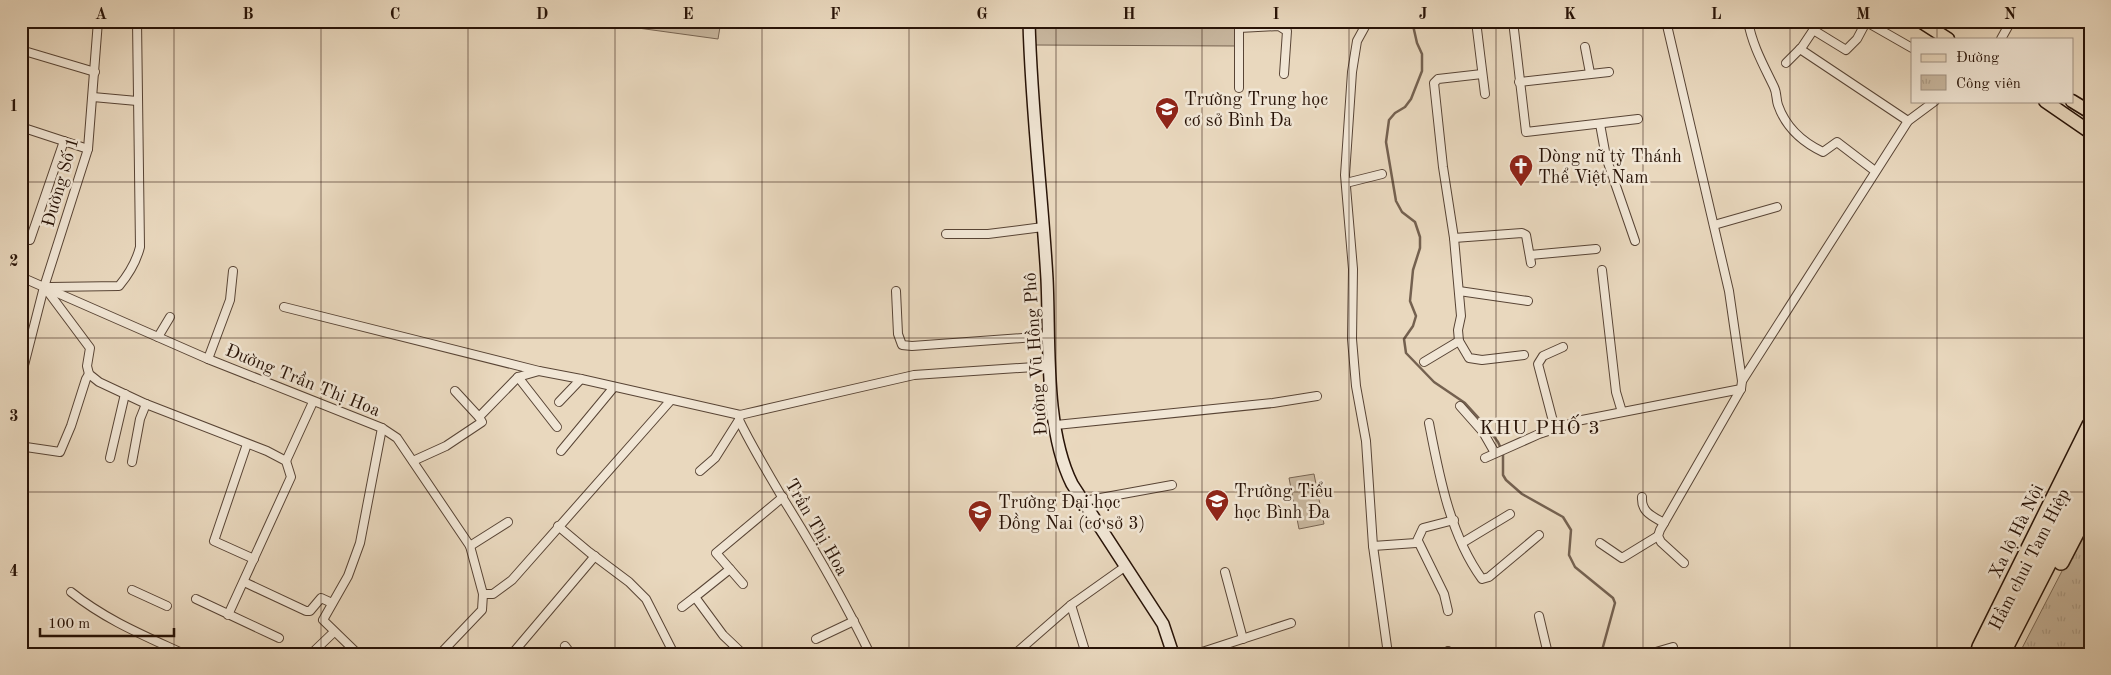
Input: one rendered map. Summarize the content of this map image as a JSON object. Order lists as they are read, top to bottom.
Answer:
{
  "streets": {
    "highway": ["Xa lộ Hà Nội", "Hầm chui Tam Hiệp"],
    "street": [
      "Đường Số 1",
      "Đường Vũ Hồng Phô",
      "Đường Trần Thị Hoa",
      "Trần Thị Hoa"
    ]
  },
  "crossings": [
    ["Đường Số 1", "Đường Trần Thị Hoa"]
  ],
  "districts": ["KHU PHỐ 3"],
  "places": {
    "school or university": ["Trường Trung học cơ sở Bình Đa", "Trường Tiểu học Bình Đa", "Trường Đại học Đồng Nai (cơ sở 3)"],
    "church": ["Dòng nữ tỳ Thánh Thể Việt Nam"]
  },
  "legend": ["Đường", "Công viên"],
  "scale_bar": "100 m",
  "grid": {
    "columns": [
      "A",
      "B",
      "C",
      "D",
      "E",
      "F",
      "G",
      "H",
      "I",
      "J",
      "K",
      "L",
      "M",
      "N"
    ],
    "rows": [
      "1",
      "2",
      "3",
      "4"
    ]
  }
}
